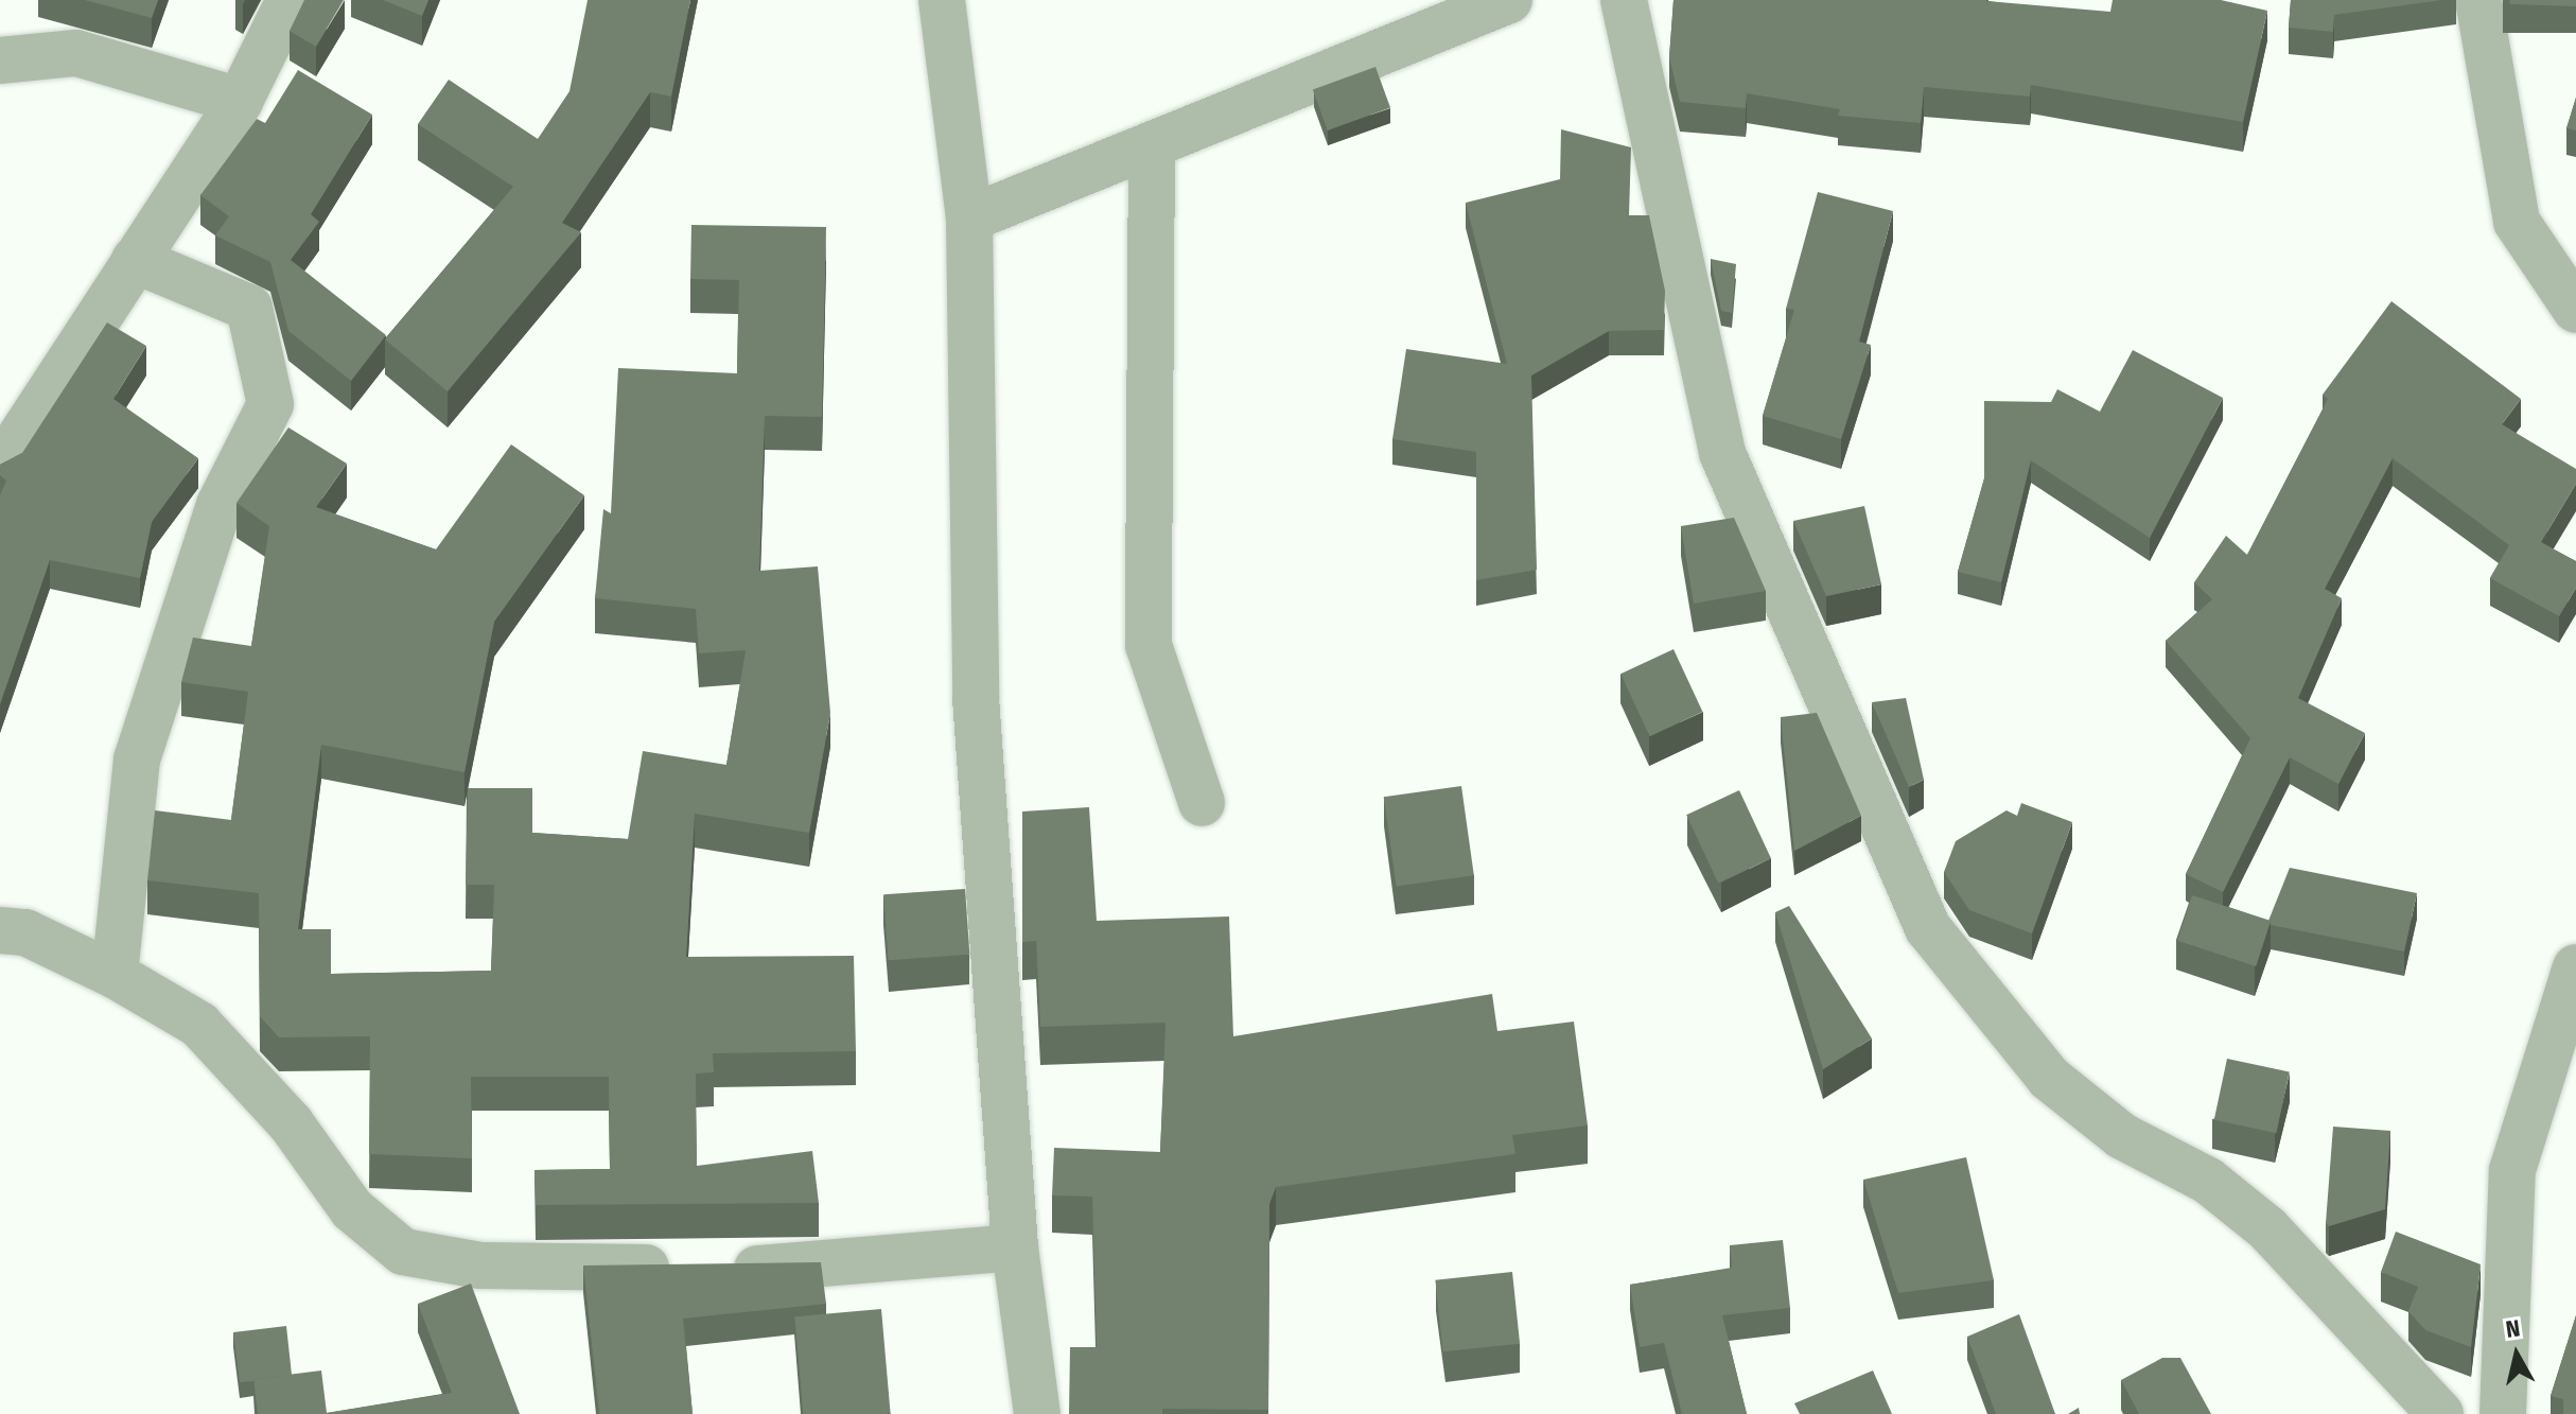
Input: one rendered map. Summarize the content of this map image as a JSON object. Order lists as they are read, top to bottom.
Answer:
{
  "north": "top"
}
